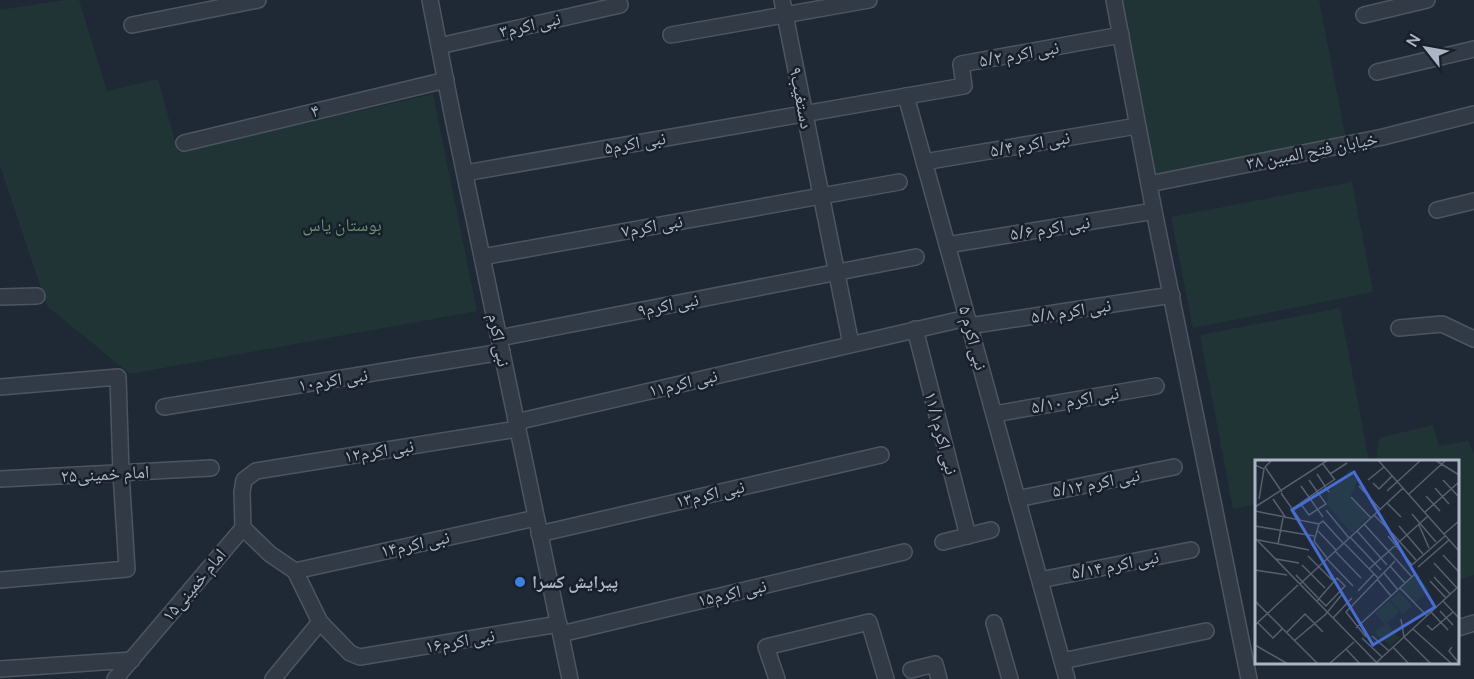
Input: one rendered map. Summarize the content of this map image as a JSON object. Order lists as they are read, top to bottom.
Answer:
{
  "streets": {
    "street": [
      "نبی اکرم۳",
      "نبی اکرم ۵/۲",
      "دستغیب۹",
      "۴",
      "نبی اکرم۵",
      "نبی اکرم ۵/۴",
      "خیابان فتح المبین ۳۸",
      "نبی اکرم۷",
      "نبی اکرم ۵/۶",
      "نبی اکرم۹",
      "نبی اکرم ۵/۸",
      "نبی اکرم ۵",
      "نبی اکرم",
      "نبی اکرم۱۰",
      "نبی اکرم۱۱",
      "نبی اکرم ۵/۱۰",
      "نبی اکرم۱۱/۱",
      "نبی اکرم۱۲",
      "امام خمینی۲۵",
      "نبی اکرم ۵/۱۲",
      "نبی اکرم۱۳",
      "نبی اکرم۱۴",
      "نبی اکرم ۵/۱۴",
      "۱۵امام خمینی",
      "نبی اکرم۱۵",
      "نبی اکرم۱۶"
    ]
  },
  "crossings": [
    ["نبی اکرم۳", "نبی اکرم"],
    ["نبی اکرم ۵/۲", "نبی اکرم ۵"],
    ["دستغیب۹", "نبی اکرم۵"],
    ["دستغیب۹", "نبی اکرم۷"],
    ["دستغیب۹", "نبی اکرم۹"],
    ["۴", "نبی اکرم"],
    ["نبی اکرم۵", "نبی اکرم"],
    ["نبی اکرم ۵/۴", "نبی اکرم ۵"],
    ["نبی اکرم۷", "نبی اکرم"],
    ["نبی اکرم ۵/۶", "نبی اکرم ۵"],
    ["نبی اکرم۹", "نبی اکرم"],
    ["نبی اکرم۹", "نبی اکرم۱۰"],
    ["نبی اکرم ۵/۸", "نبی اکرم ۵"],
    ["نبی اکرم ۵/۸", "نبی اکرم۱۱"],
    ["نبی اکرم ۵/۸", "نبی اکرم۱۱/۱"],
    ["نبی اکرم ۵", "نبی اکرم ۵/۱۰"],
    ["نبی اکرم ۵", "نبی اکرم ۵/۱۲"],
    ["نبی اکرم ۵", "نبی اکرم ۵/۱۴"],
    ["نبی اکرم", "نبی اکرم۱۰"],
    ["نبی اکرم", "نبی اکرم۱۱"],
    ["نبی اکرم", "نبی اکرم۱۲"],
    ["نبی اکرم", "نبی اکرم۱۳"],
    ["نبی اکرم", "نبی اکرم۱۴"],
    ["نبی اکرم", "نبی اکرم۱۵"],
    ["نبی اکرم", "نبی اکرم۱۶"],
    ["نبی اکرم۱۱", "نبی اکرم۱۱/۱"],
    ["نبی اکرم۱۱", "نبی اکرم۱۲"],
    ["نبی اکرم۱۲", "۱۵امام خمینی"],
    ["نبی اکرم۱۵", "نبی اکرم۱۶"]
  ],
  "parks": ["بوستان یاس"],
  "places": ["پیرایش کسرا"],
  "north": "top left"
}
